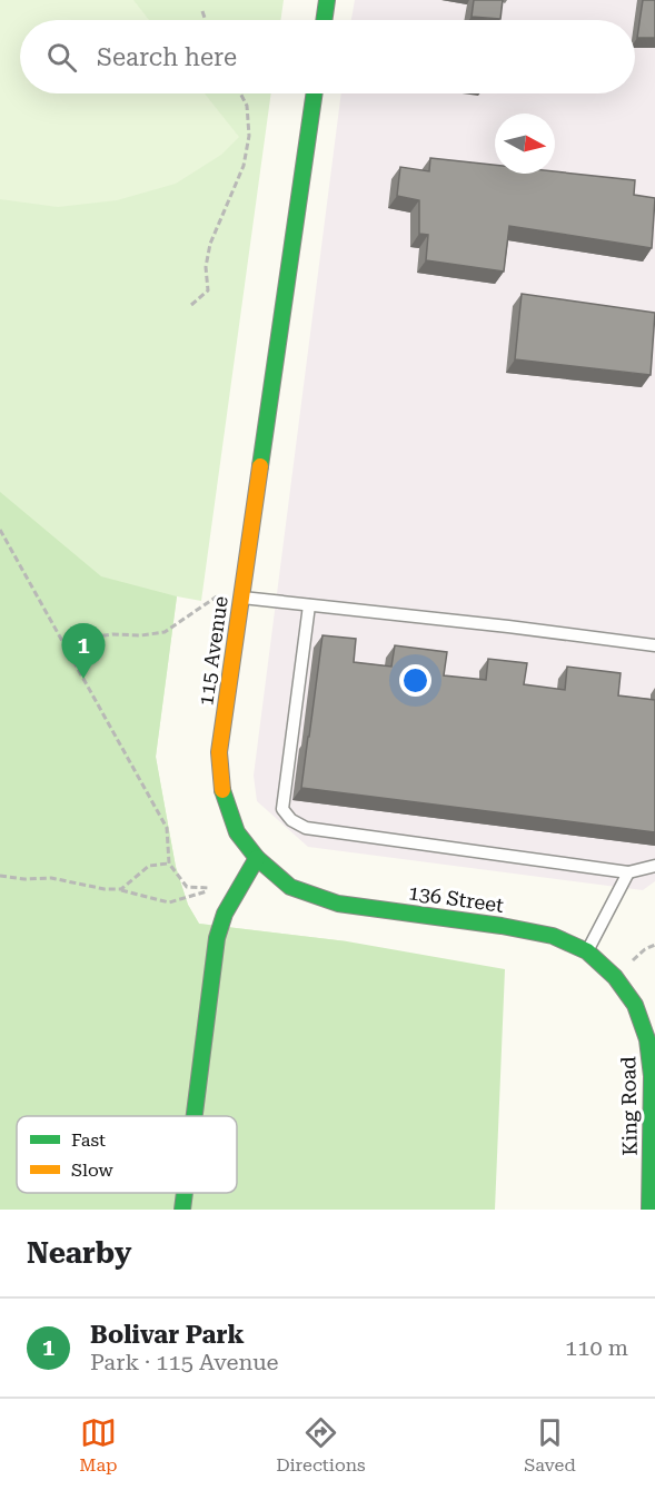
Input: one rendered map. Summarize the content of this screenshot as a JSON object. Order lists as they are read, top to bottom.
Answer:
{
  "streets": {
    "street": ["115 Avenue", "136 Street", "King Road"]
  },
  "crossings": [
    ["115 Avenue", "136 Street"],
    ["136 Street", "King Road"]
  ],
  "legend": ["Fast", "Slow"],
  "north": "right",
  "page": {
    "search": "Search here",
    "pins": "1",
    "heading": "Nearby",
    "list": [
      {
        "mark": "1",
        "name": "Bolivar Park",
        "note": "Park · 115 Avenue",
        "value": "110 m"
      }
    ],
    "nav": ["Map", "Directions", "Saved"]
  }
}
